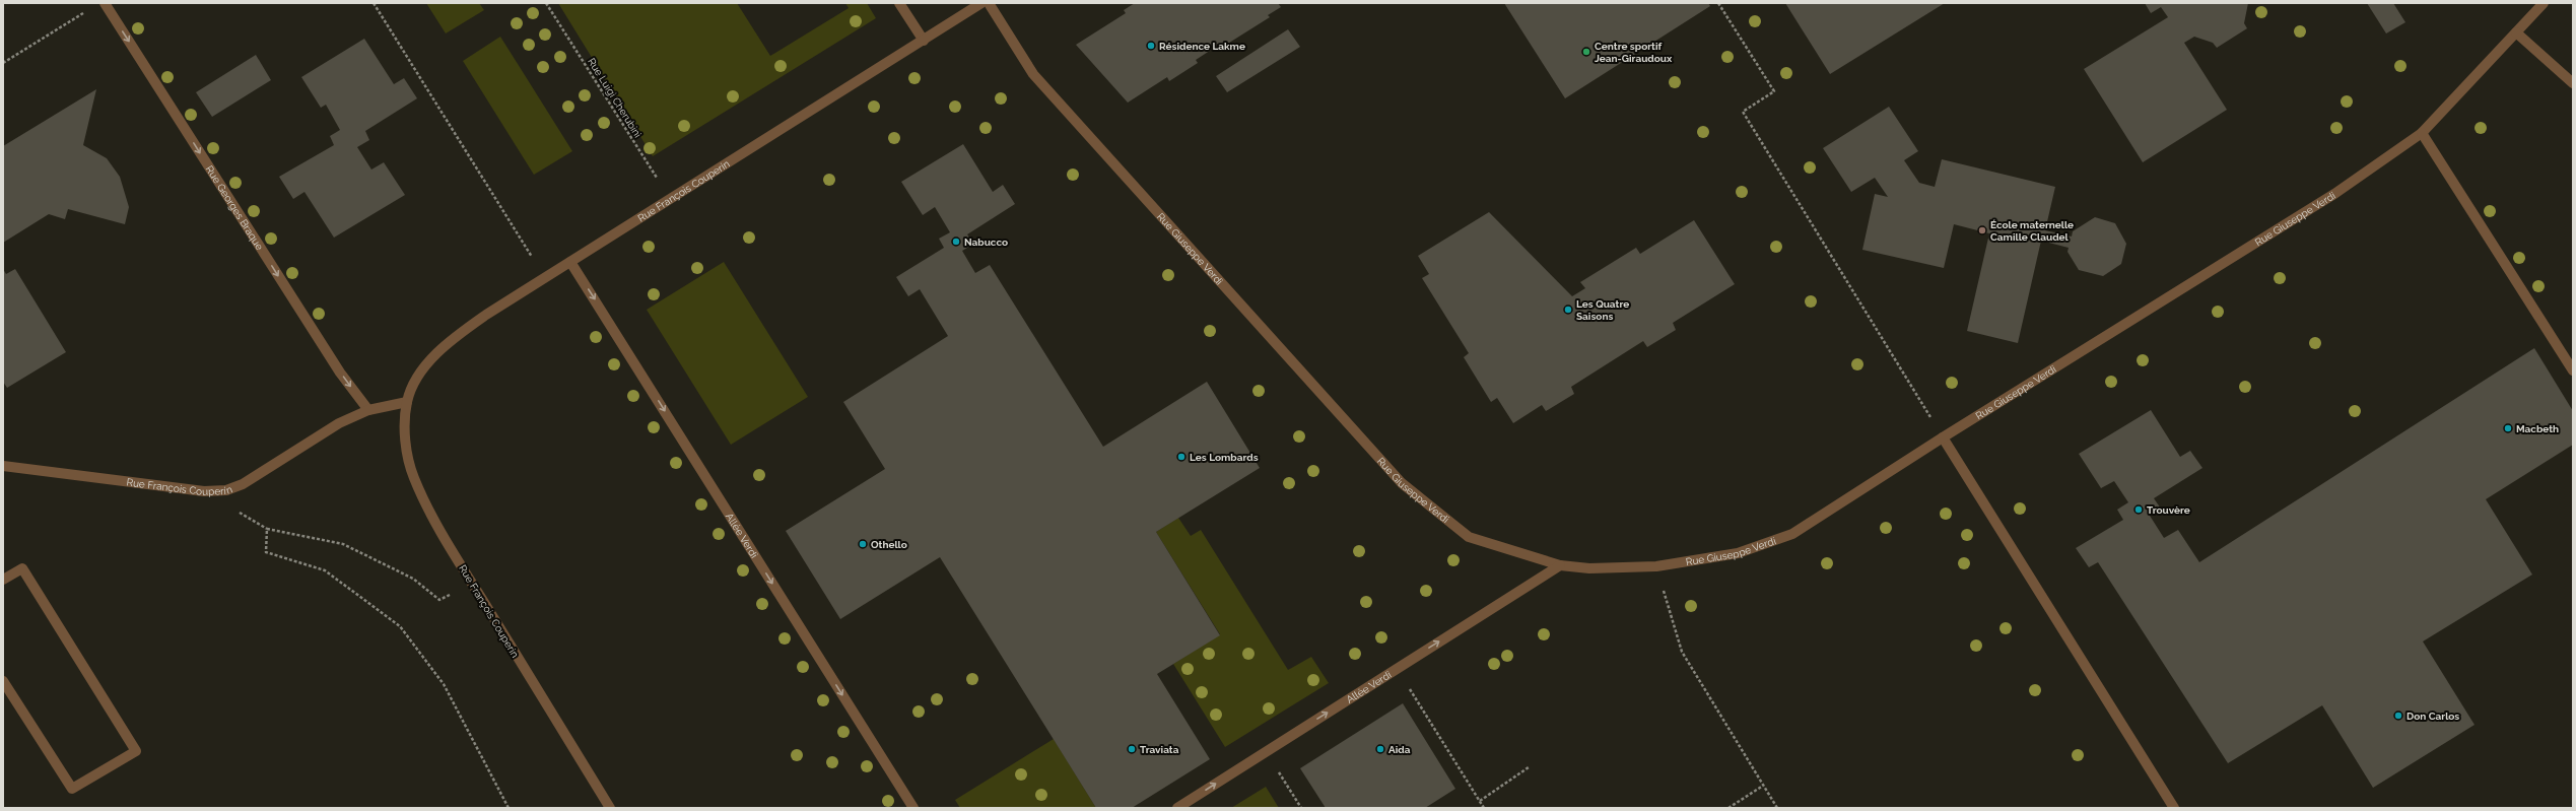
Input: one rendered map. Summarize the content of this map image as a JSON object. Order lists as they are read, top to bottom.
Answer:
{
  "streets": {
    "street": [
      "Rue François Couperin",
      "Rue Georges Braque",
      "Rue Giuseppe Verdi",
      "Allée Verdi"
    ],
    "path": ["Rue Luigi Cherubini"]
  },
  "crossings": [
    ["Rue Luigi Cherubini", "Rue François Couperin"],
    ["Rue François Couperin", "Rue Georges Braque"],
    ["Rue François Couperin", "Allée Verdi"],
    ["Rue Giuseppe Verdi", "Allée Verdi"]
  ],
  "one_way": ["Rue Georges Braque"],
  "places": [
    "Résidence Lakme",
    "Centre sportif Jean-Giraudoux",
    "École maternelle Camille Claudel",
    "Nabucco",
    "Les Quatre Saisons",
    "Macbeth",
    "Les Lombards",
    "Trouvère",
    "Othello",
    "Don Carlos",
    "Traviata",
    "Aida"
  ]
}
